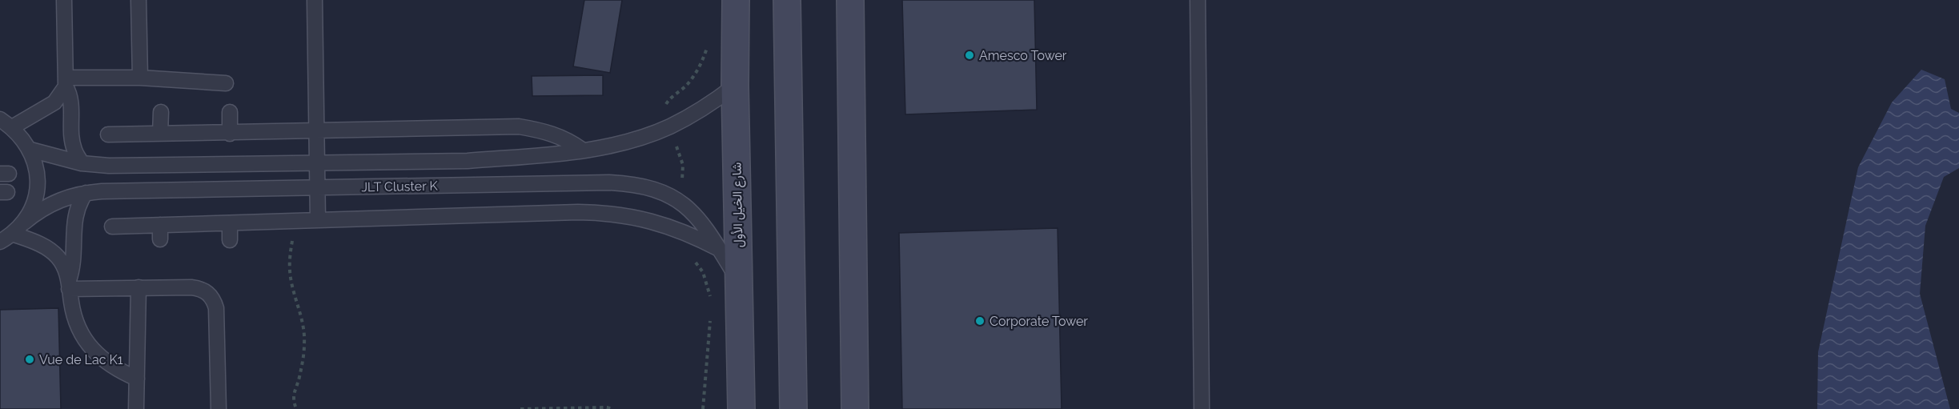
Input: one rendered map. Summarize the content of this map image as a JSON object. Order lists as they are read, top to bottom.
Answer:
{
  "streets": {
    "main road": ["شارع الخيل الأول"],
    "lane": ["JLT Cluster K"]
  },
  "crossings": [
    ["JLT Cluster K", "شارع الخيل الأول"]
  ],
  "places": ["Amesco Tower", "Corporate Tower", "Vue de Lac K1"]
}
